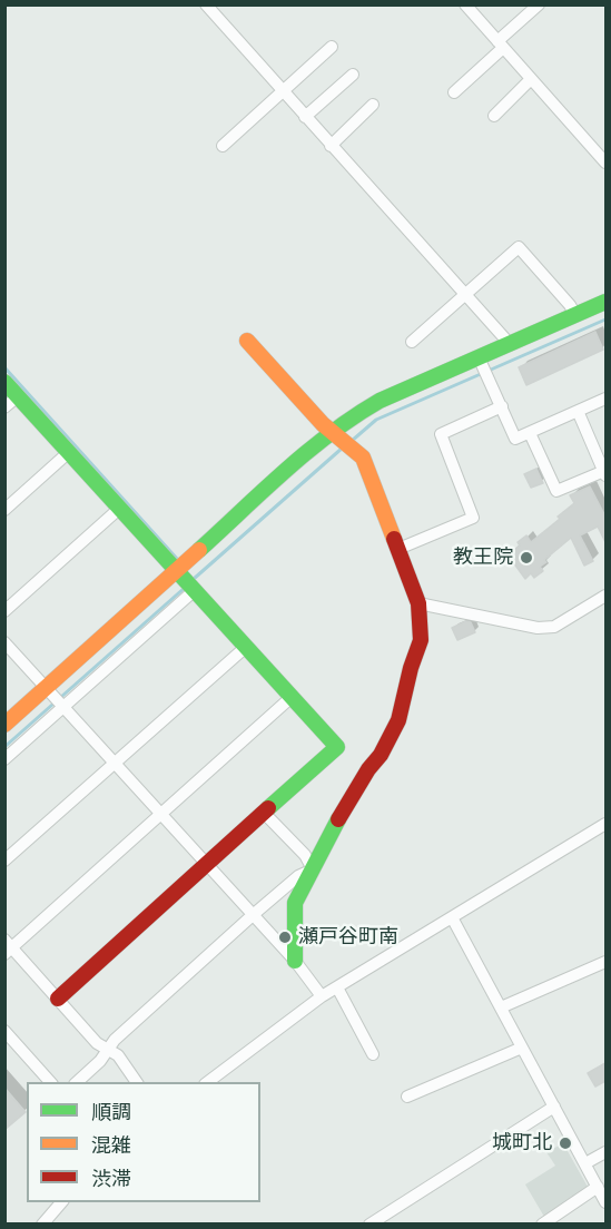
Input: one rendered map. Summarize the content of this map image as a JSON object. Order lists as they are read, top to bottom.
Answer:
{
  "places": ["教王院", "瀬戸谷町南", "城町北"],
  "legend": ["順調", "混雑", "渋滞"]
}
